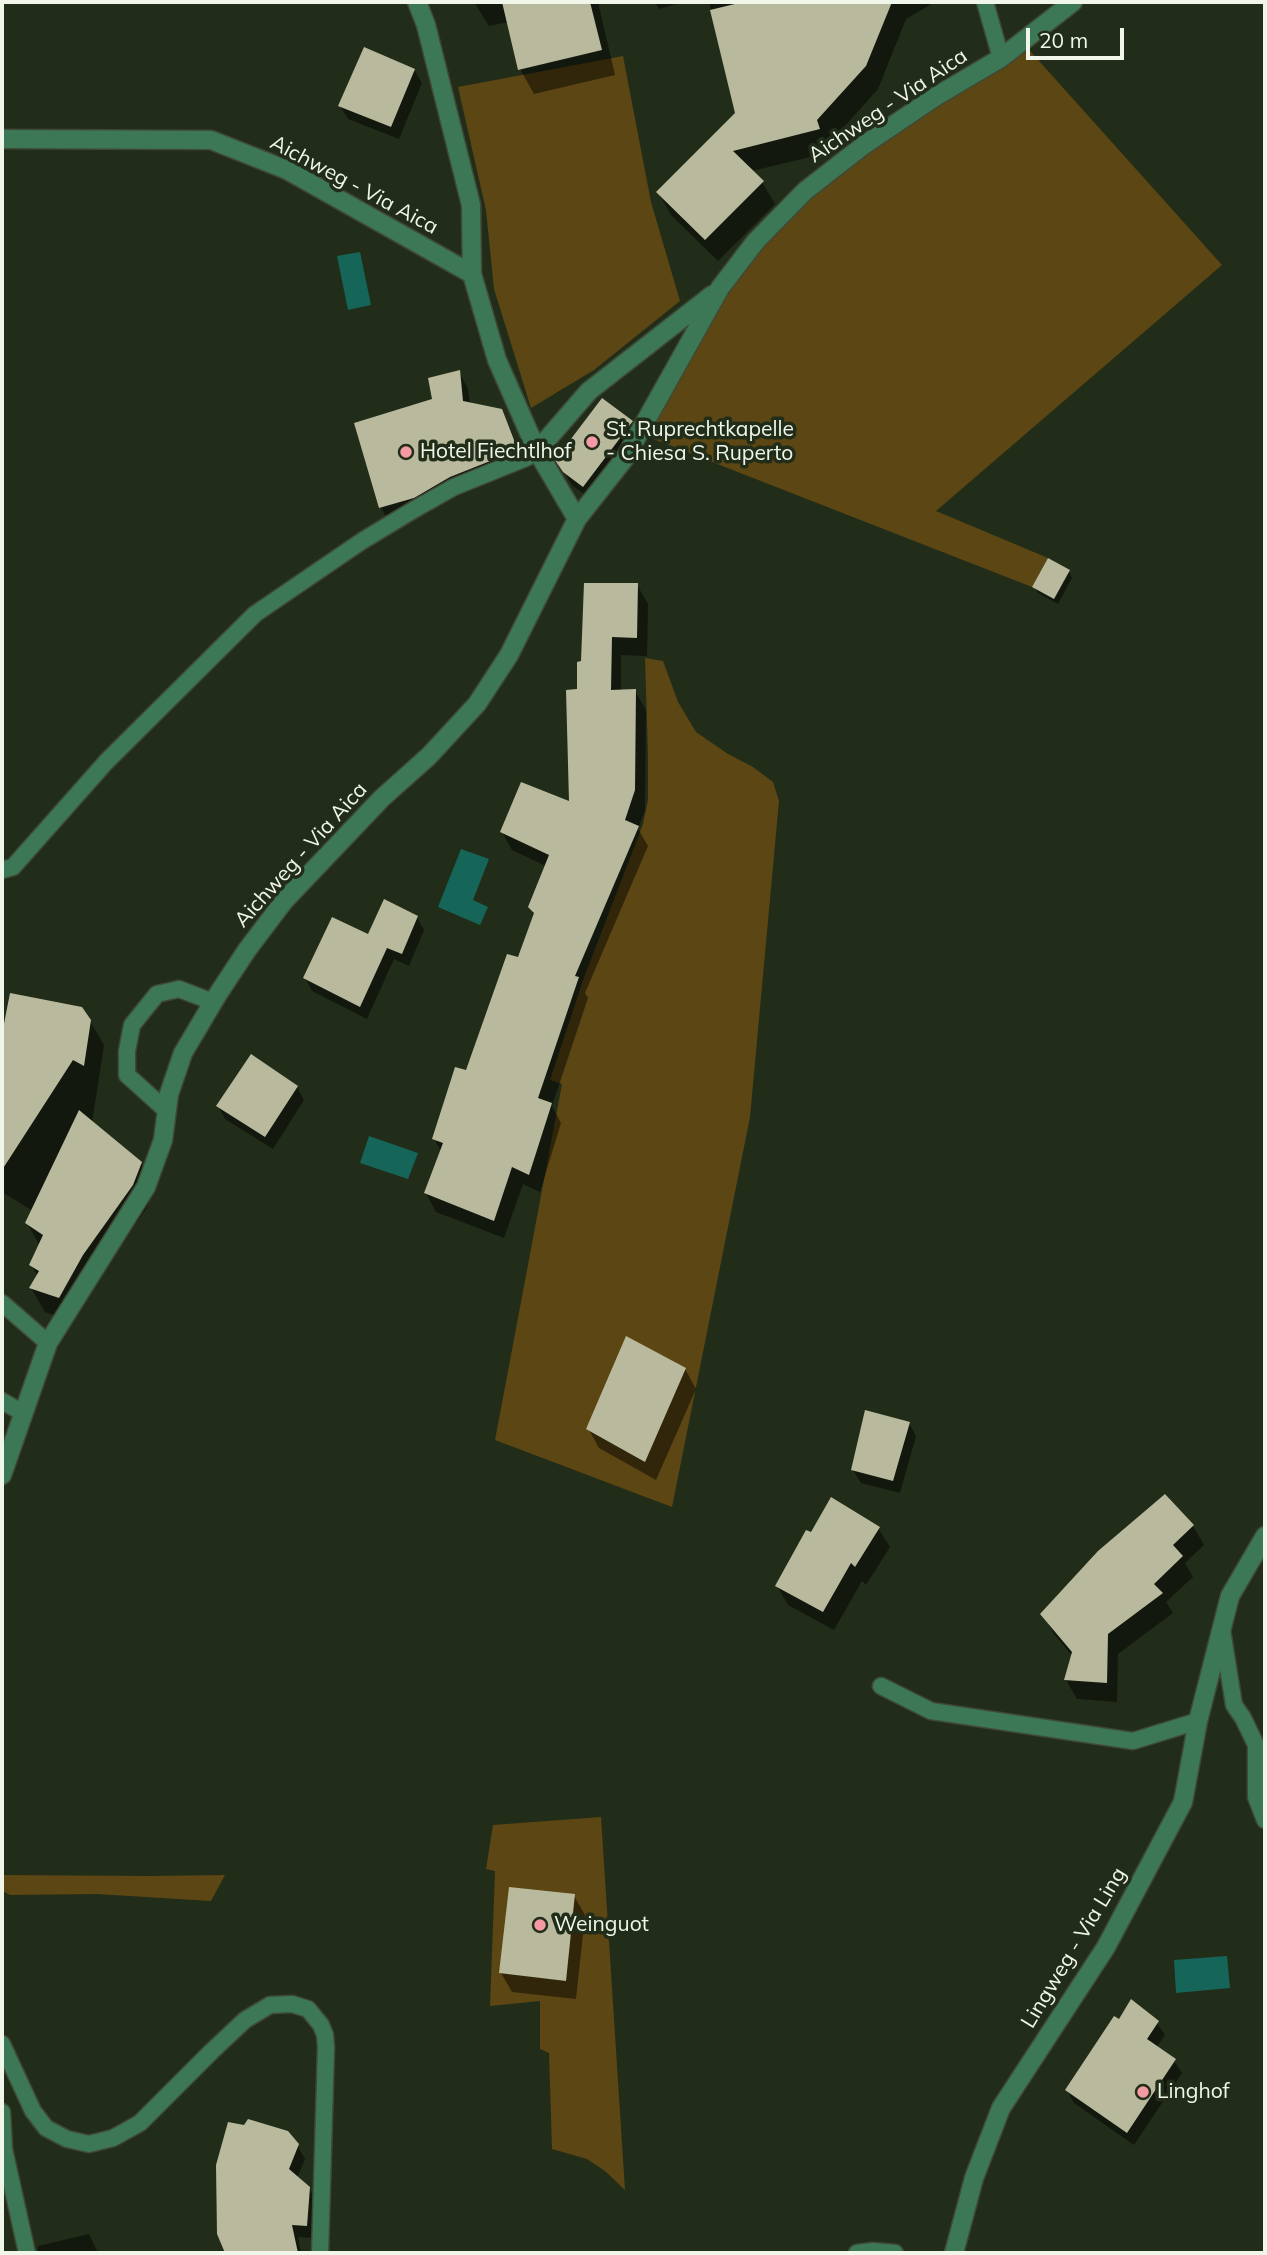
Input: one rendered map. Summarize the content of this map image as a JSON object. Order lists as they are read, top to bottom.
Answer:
{
  "streets": {
    "street": ["Aichweg - Via Aica", "Lingweg - Via Ling"]
  },
  "places": [
    "St. Ruprechtkapelle - Chiesa S. Ruperto",
    "Hotel Fiechtlhof",
    "Weinguot",
    "Linghof"
  ],
  "scale_bar": "20 m"
}
